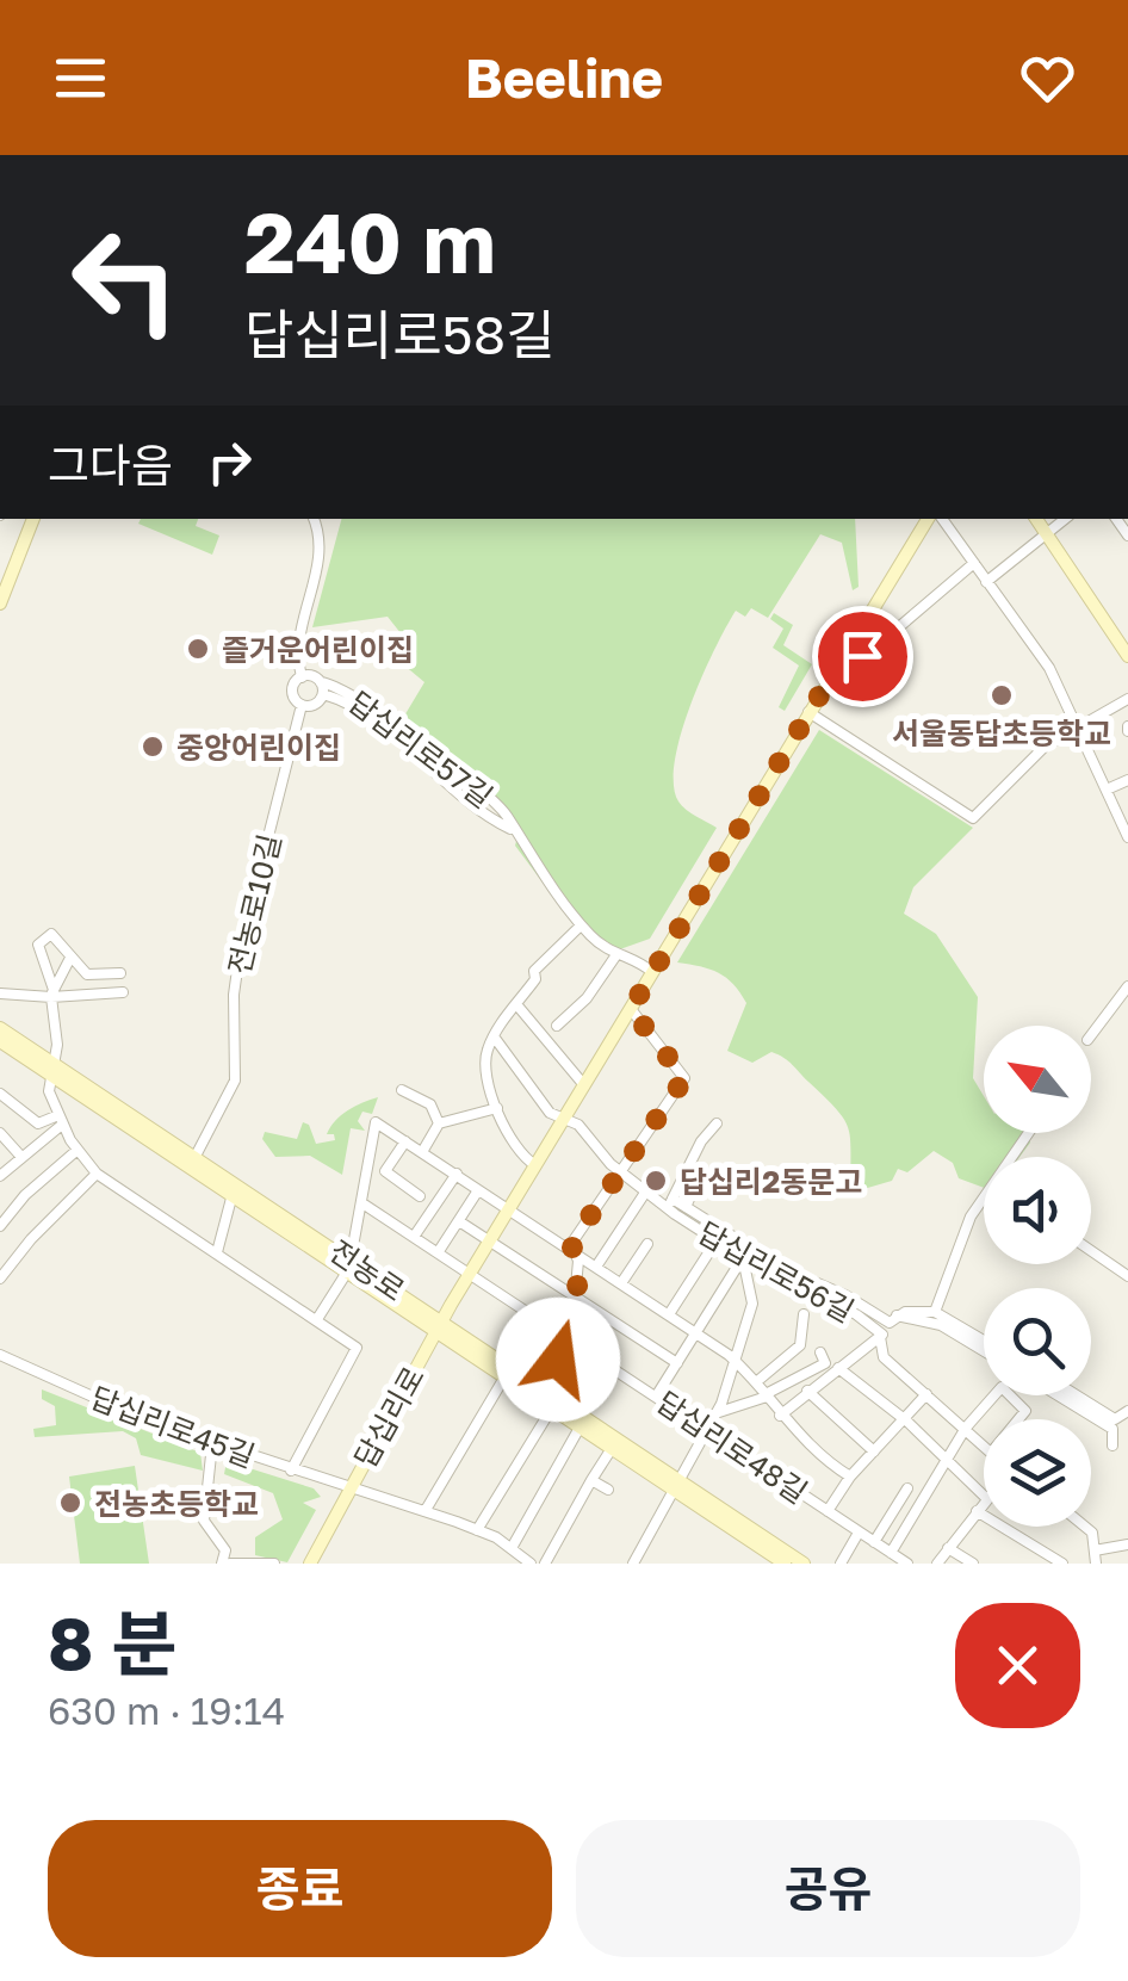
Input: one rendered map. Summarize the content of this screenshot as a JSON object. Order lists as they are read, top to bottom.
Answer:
{
  "streets": {
    "main road": ["전농로", "답십리로"],
    "street": [
      "답십리로57길",
      "전농로10길",
      "답십리로56길",
      "답십리로45길",
      "답십리로48길"
    ]
  },
  "crossings": [
    ["답십리로57길", "전농로10길"],
    ["답십리로57길", "답십리로"],
    ["전농로10길", "전농로"],
    ["전농로", "답십리로"],
    ["답십리로56길", "답십리로"],
    ["답십리로", "답십리로45길"],
    ["답십리로", "답십리로48길"]
  ],
  "places": [
    "즐거운어린이집",
    "서울동답초등학교",
    "중앙어린이집",
    "답십리2동문고",
    "전농초등학교"
  ],
  "north": "top left",
  "page": {
    "header": "Beeline",
    "turn": ["240 m", "답십리로58길"],
    "then": "그다음",
    "heading": ["8 분", "630 m · 19:14"],
    "buttons": ["종료", "공유"]
  }
}
